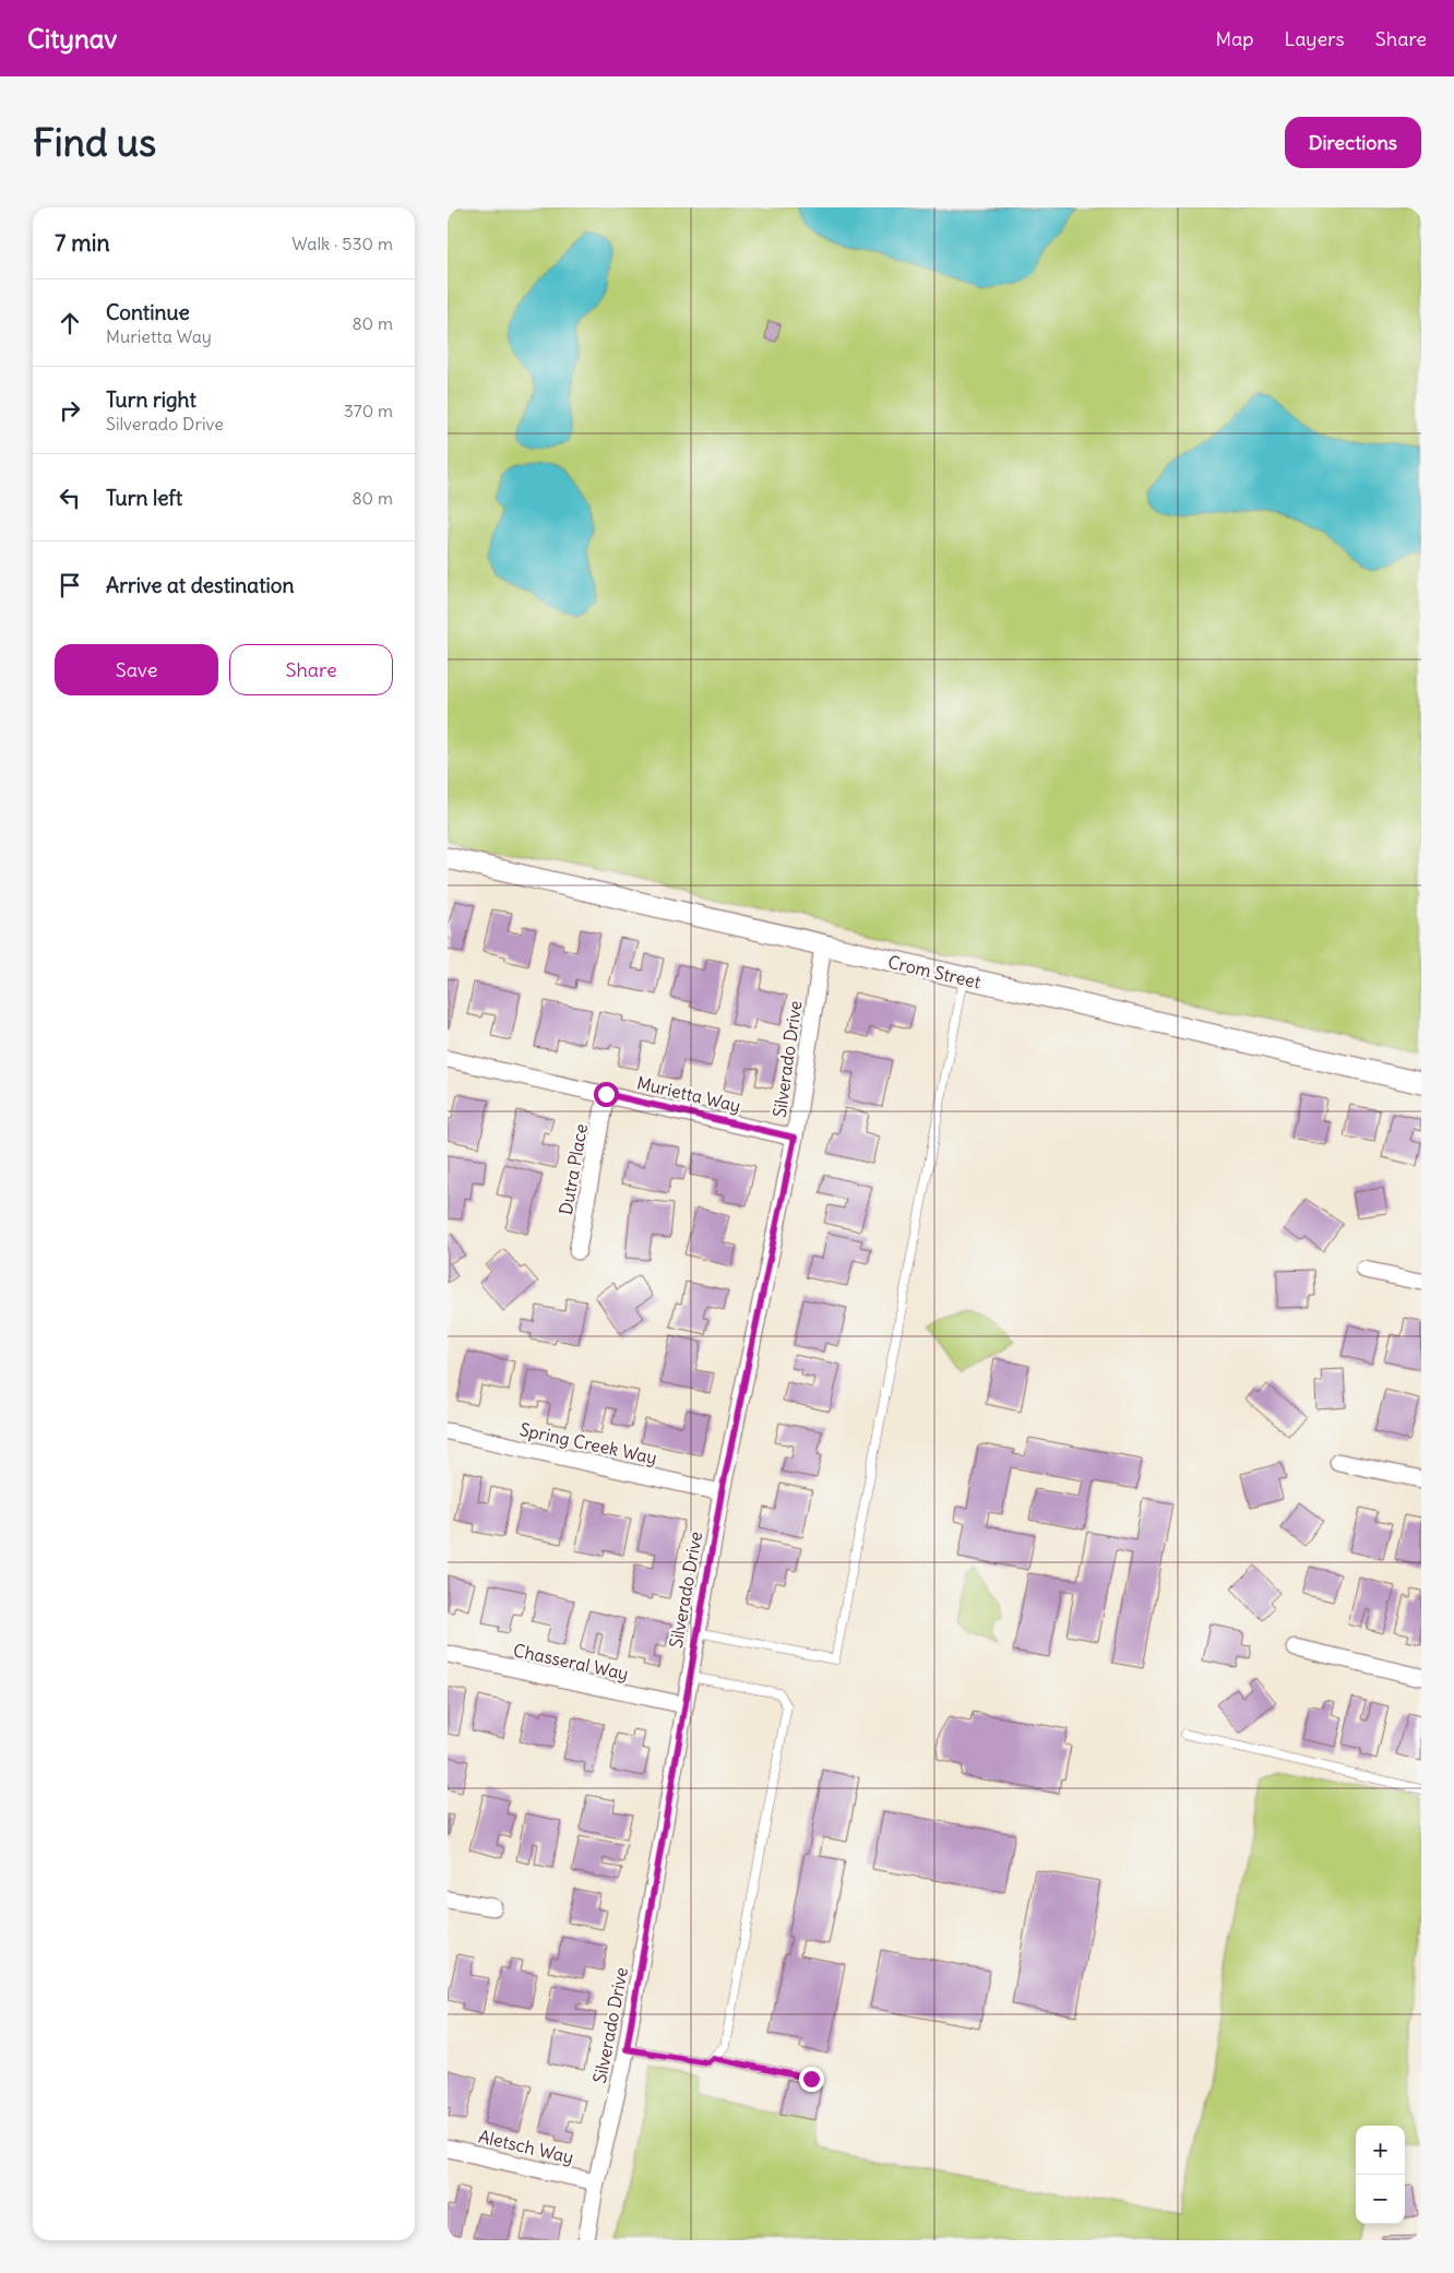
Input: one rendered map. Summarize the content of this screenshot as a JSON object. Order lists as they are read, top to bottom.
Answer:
{
  "streets": {
    "street": [
      "Crom Street",
      "Silverado Drive",
      "Murietta Way",
      "Dutra Place",
      "Spring Creek Way",
      "Chasseral Way",
      "Aletsch Way"
    ]
  },
  "crossings": [
    ["Crom Street", "Silverado Drive"],
    ["Silverado Drive", "Murietta Way"],
    ["Silverado Drive", "Spring Creek Way"],
    ["Silverado Drive", "Chasseral Way"],
    ["Silverado Drive", "Aletsch Way"],
    ["Murietta Way", "Dutra Place"]
  ],
  "page": {
    "header": "Citynav",
    "nav": ["Map", "Layers", "Share"],
    "buttons": [
      "Directions",
      ["Save", "Share"]
    ],
    "title": "Find us",
    "heading": ["7 min", "Walk · 530 m"],
    "list": [
      ["Continue", "Murietta Way", "80 m"],
      ["Turn right", "Silverado Drive", "370 m"],
      ["Turn left", "80 m"],
      "Arrive at destination"
    ],
    "map_buttons": ["+", "−"]
  }
}
